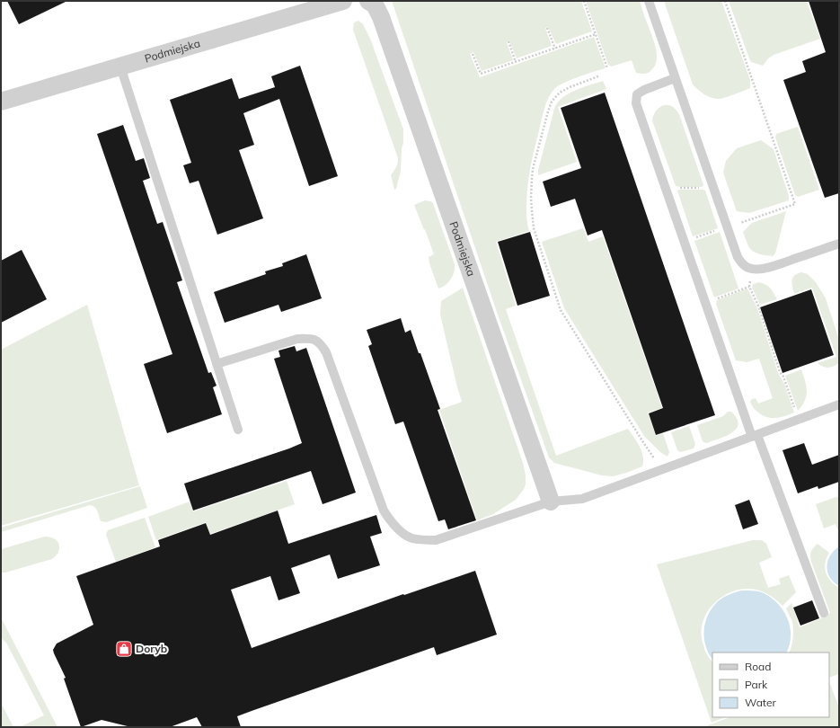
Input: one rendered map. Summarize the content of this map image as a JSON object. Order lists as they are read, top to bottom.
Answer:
{
  "streets": {
    "street": ["Podmiejska"]
  },
  "places": {
    "shop": ["Doryb"]
  },
  "legend": ["Road", "Park", "Water"]
}
